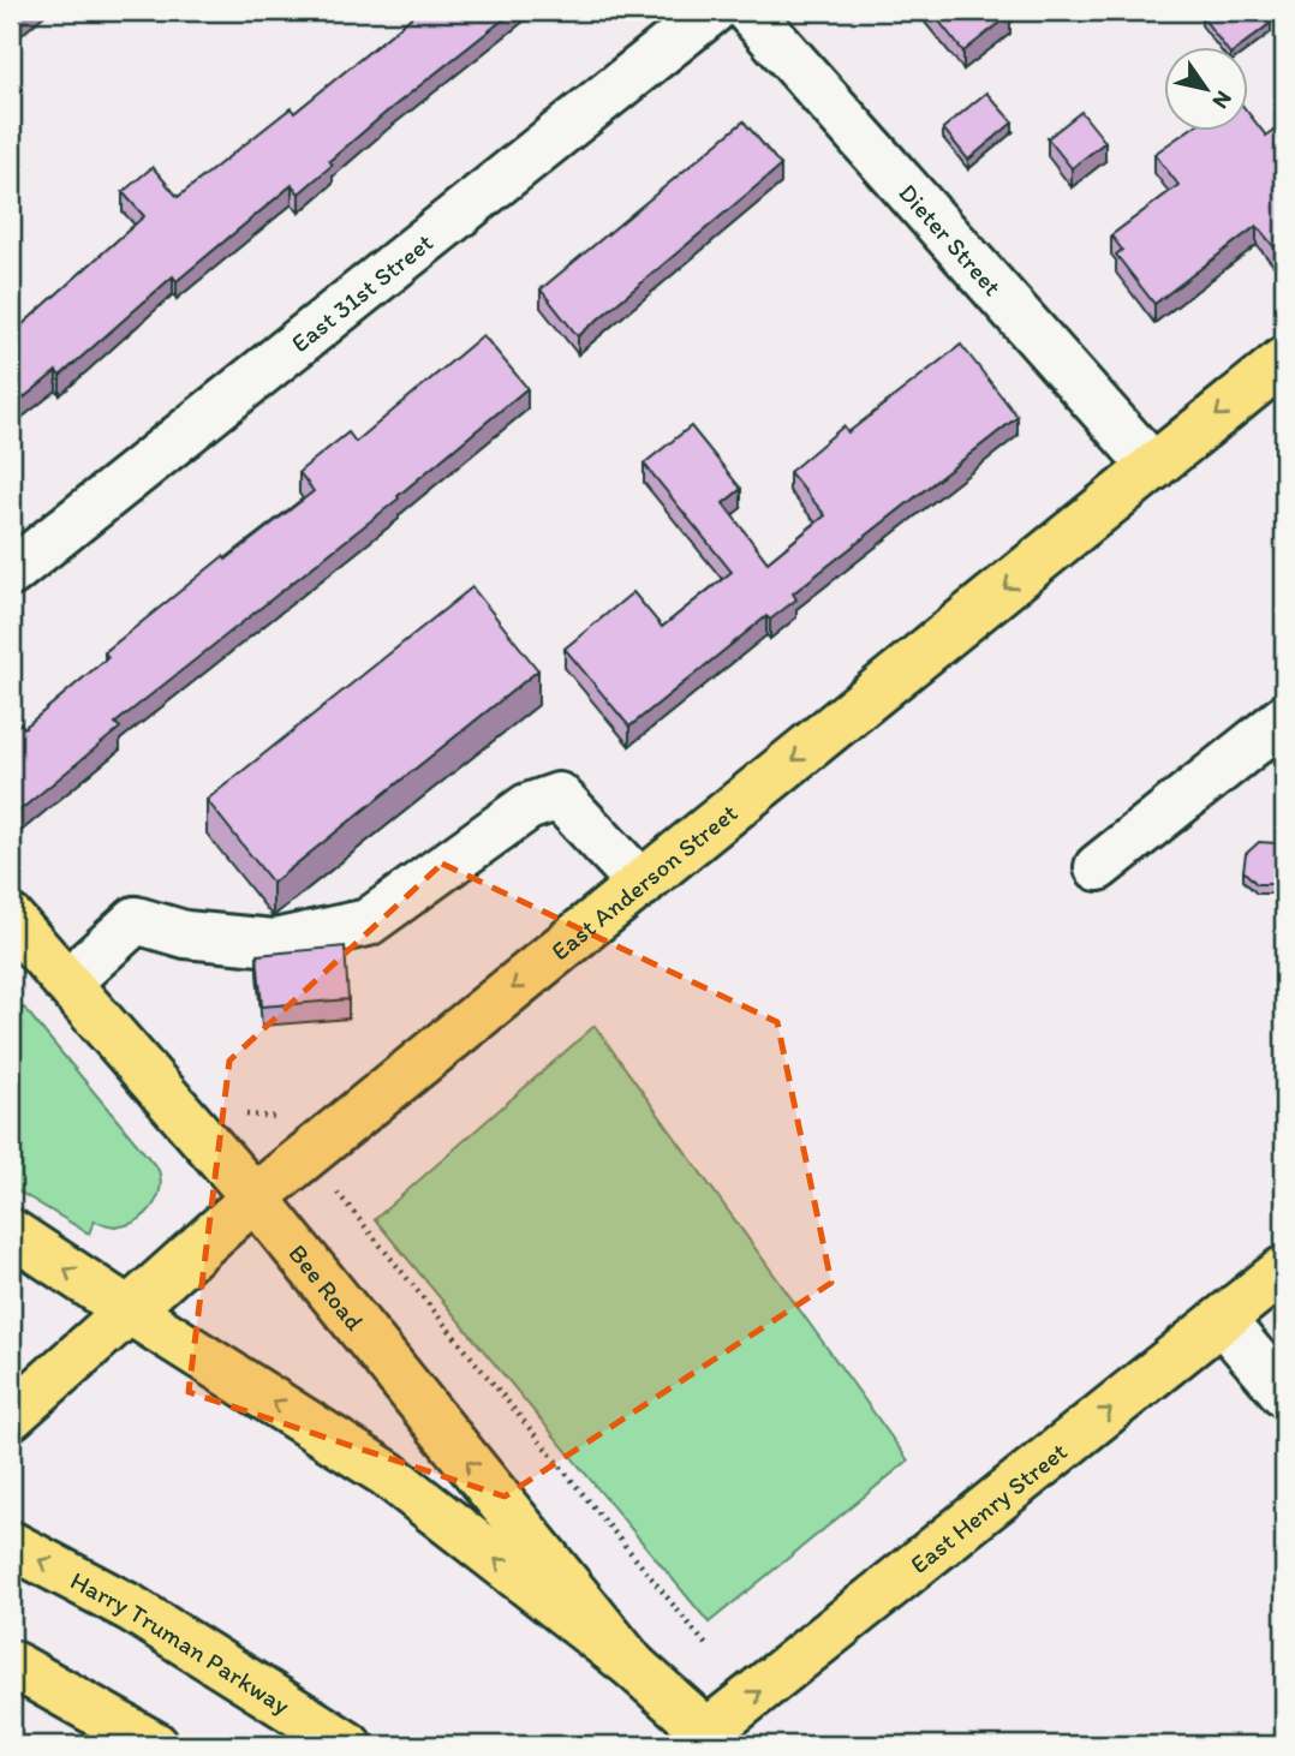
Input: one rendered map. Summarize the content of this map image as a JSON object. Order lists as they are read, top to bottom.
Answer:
{
  "streets": {
    "main road": [
      "East Anderson Street",
      "Bee Road",
      "East Henry Street",
      "Harry Truman Parkway"
    ],
    "street": ["Dieter Street", "East 31st Street"]
  },
  "crossings": [
    ["Dieter Street", "East Anderson Street"],
    ["East Anderson Street", "Bee Road"]
  ],
  "one_way": ["East Anderson Street", "East Henry Street"],
  "north": "bottom right"
}
